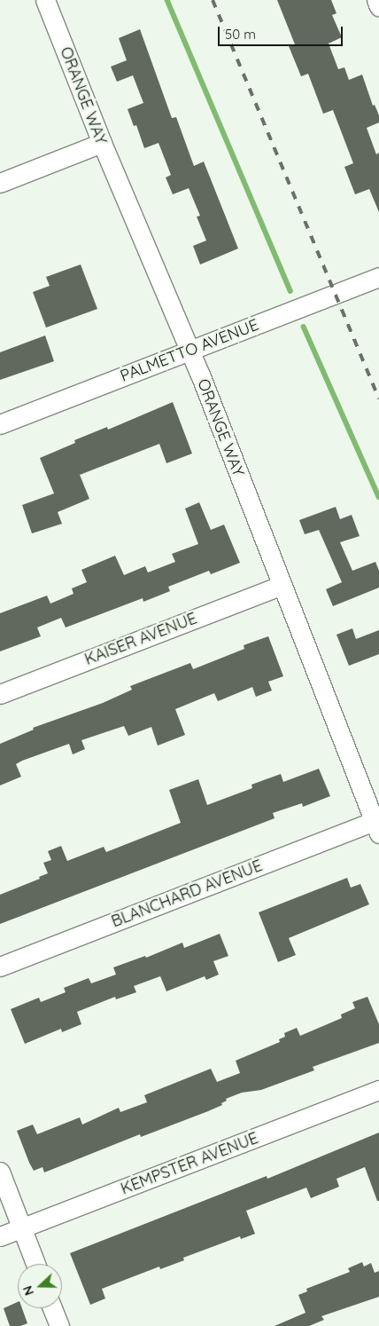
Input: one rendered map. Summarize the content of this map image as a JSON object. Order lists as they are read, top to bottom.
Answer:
{
  "streets": {
    "street": [
      "ORANGE WAY",
      "PALMETTO AVENUE",
      "KAISER AVENUE",
      "BLANCHARD AVENUE",
      "KEMPSTER AVENUE"
    ]
  },
  "crossings": [
    ["ORANGE WAY", "PALMETTO AVENUE"],
    ["ORANGE WAY", "KAISER AVENUE"],
    ["ORANGE WAY", "BLANCHARD AVENUE"]
  ],
  "scale_bar": "50 m",
  "north": "left"
}
